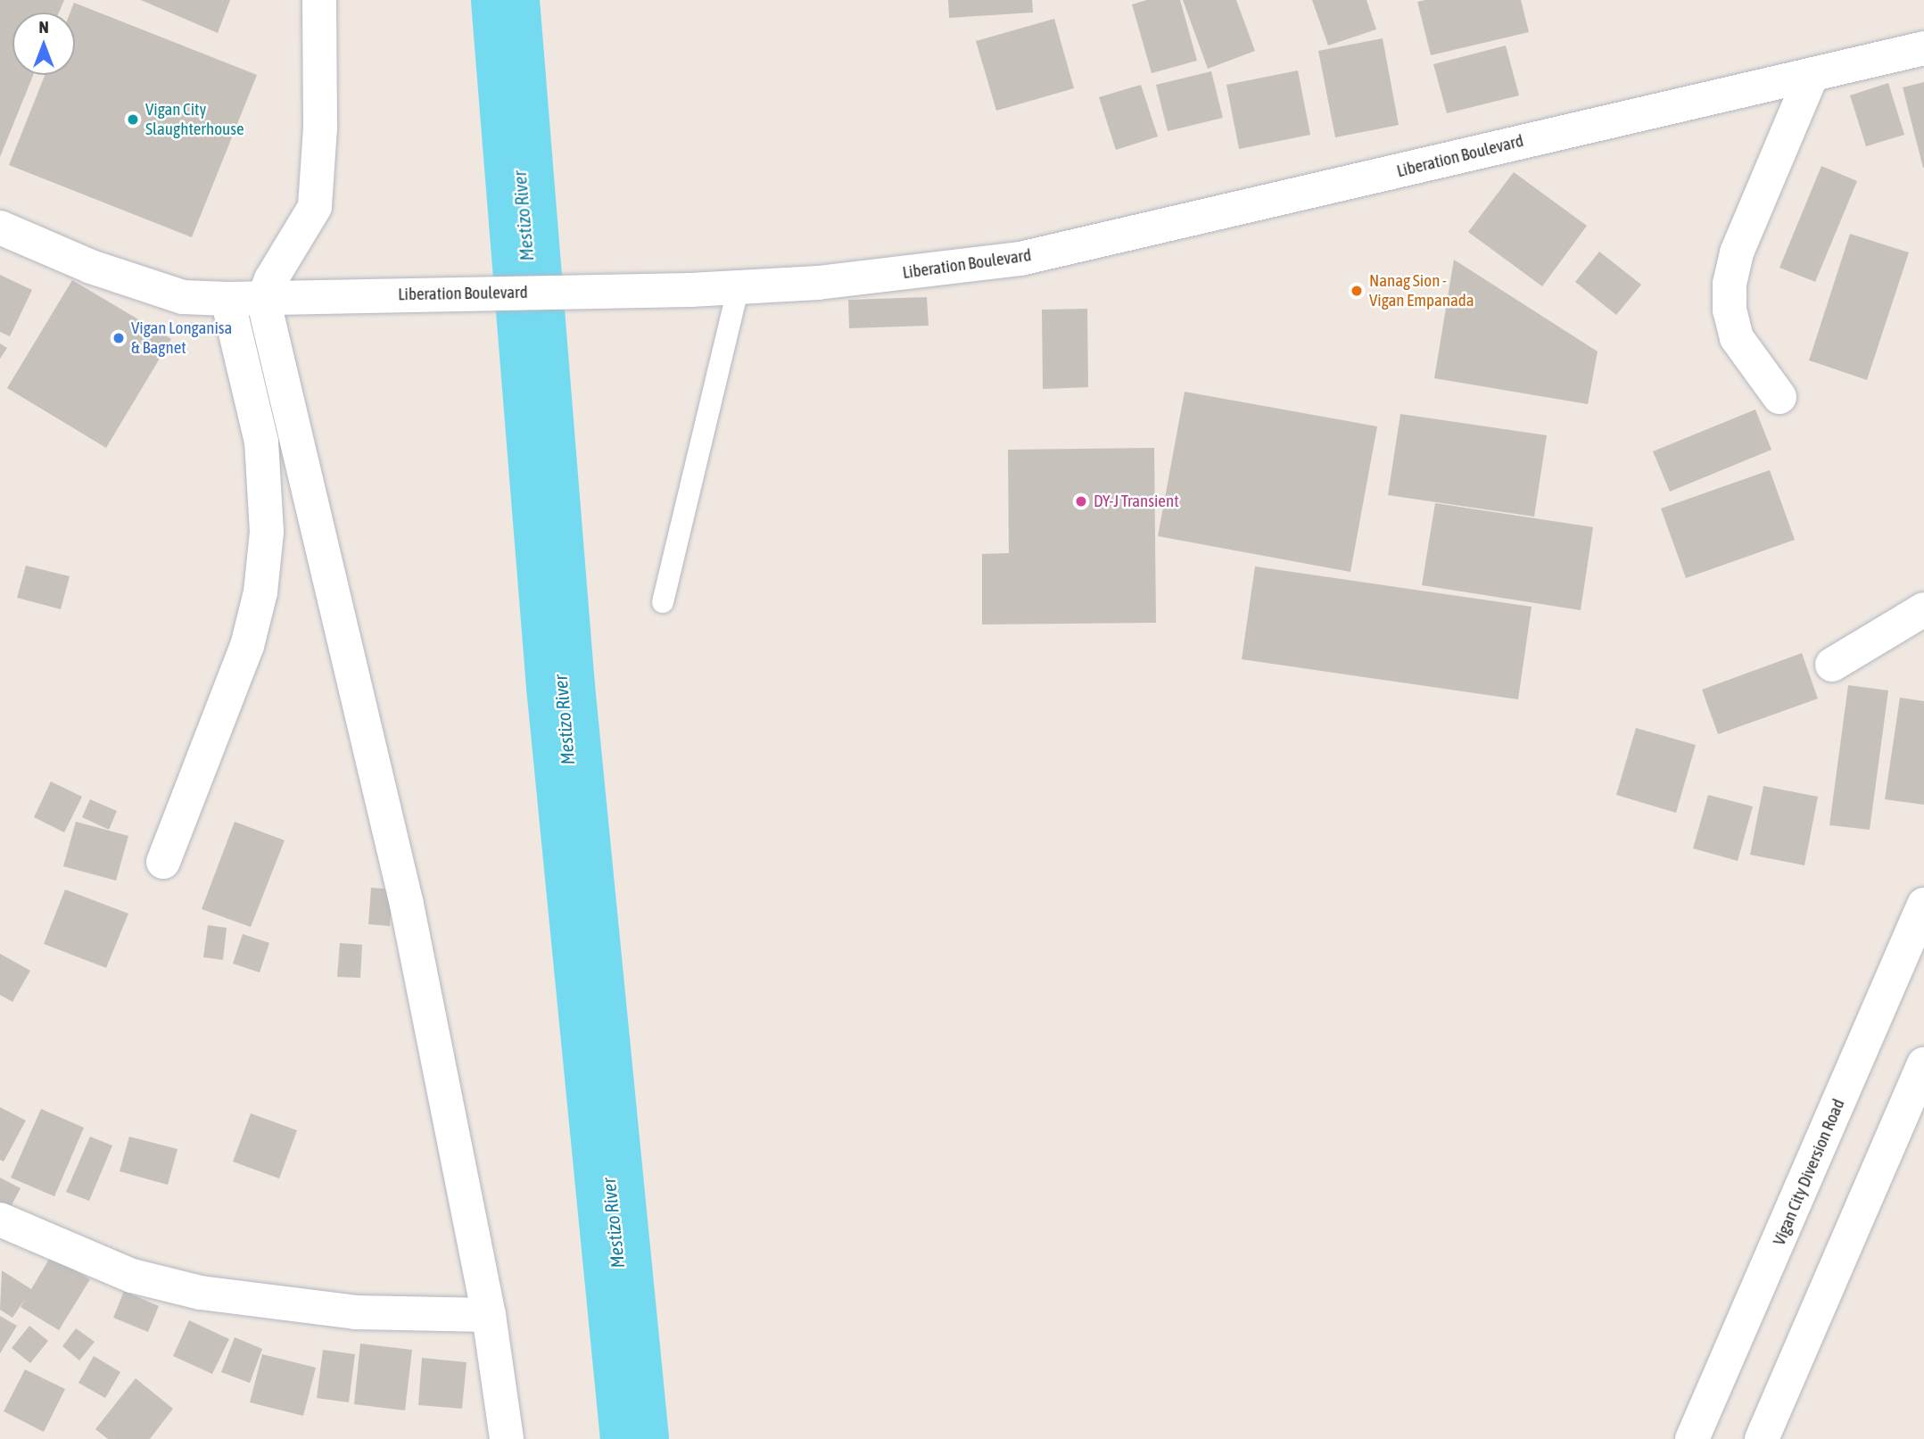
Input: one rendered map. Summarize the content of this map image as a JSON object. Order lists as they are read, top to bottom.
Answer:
{
  "streets": {
    "street": ["Liberation Boulevard", "Vigan City Diversion Road"]
  },
  "water": ["Mestizo River"],
  "places": [
    "Vigan City Slaughterhouse",
    "Nanag Sion - Vigan Empanada",
    "Vigan Longanisa & Bagnet",
    "DY-J Transient"
  ],
  "north": "top"
}
